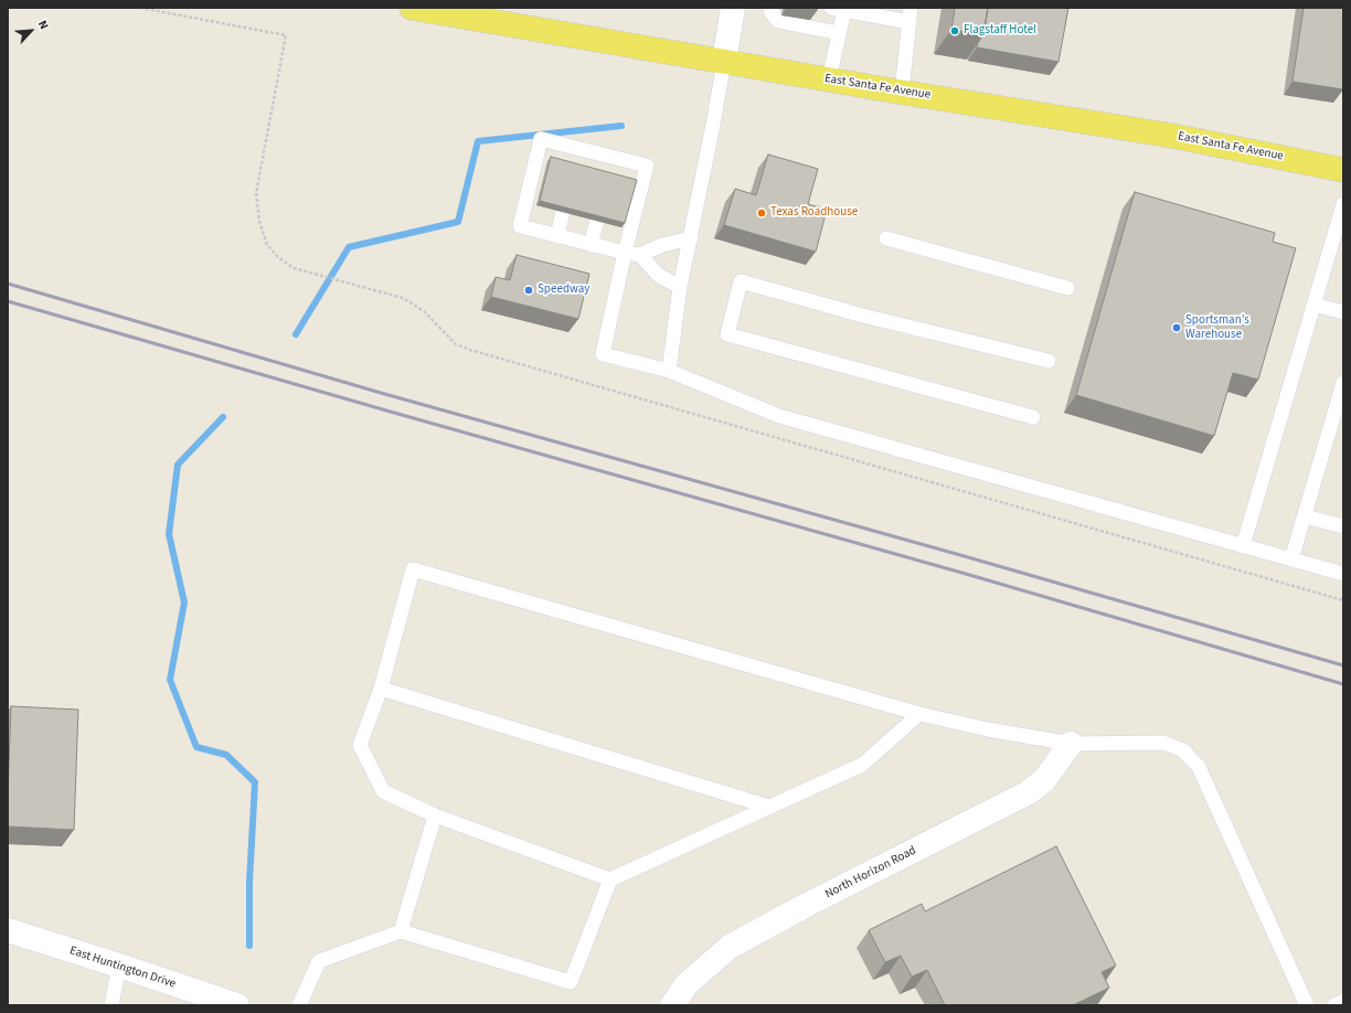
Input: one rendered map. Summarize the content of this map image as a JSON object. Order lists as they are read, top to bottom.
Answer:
{
  "streets": {
    "main road": ["East Santa Fe Avenue"],
    "street": ["North Horizon Road", "East Huntington Drive"]
  },
  "places": [
    "Flagstaff Hotel",
    "Texas Roadhouse",
    "Speedway",
    "Sportsman's Warehouse"
  ],
  "north": "top right"
}
